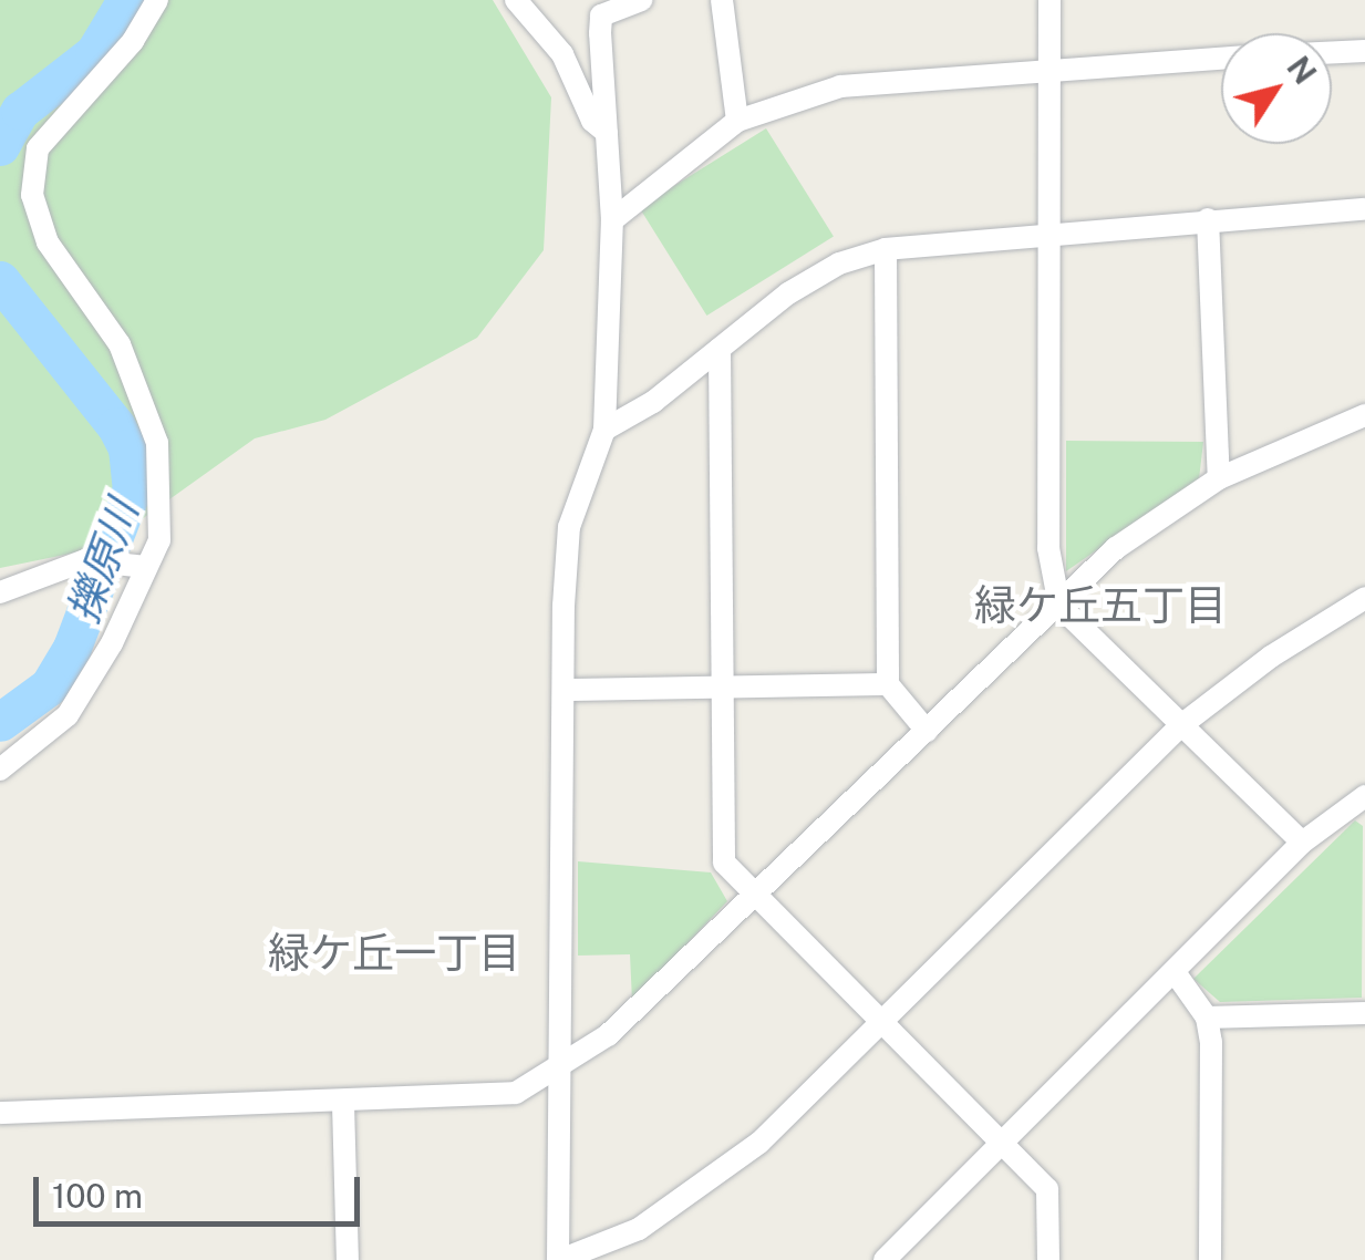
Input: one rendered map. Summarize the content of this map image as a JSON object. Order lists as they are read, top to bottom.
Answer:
{
  "districts": ["緑ケ丘五丁目", "緑ケ丘一丁目"],
  "water": ["擽原川"],
  "scale_bar": "100 m",
  "north": "top right"
}
